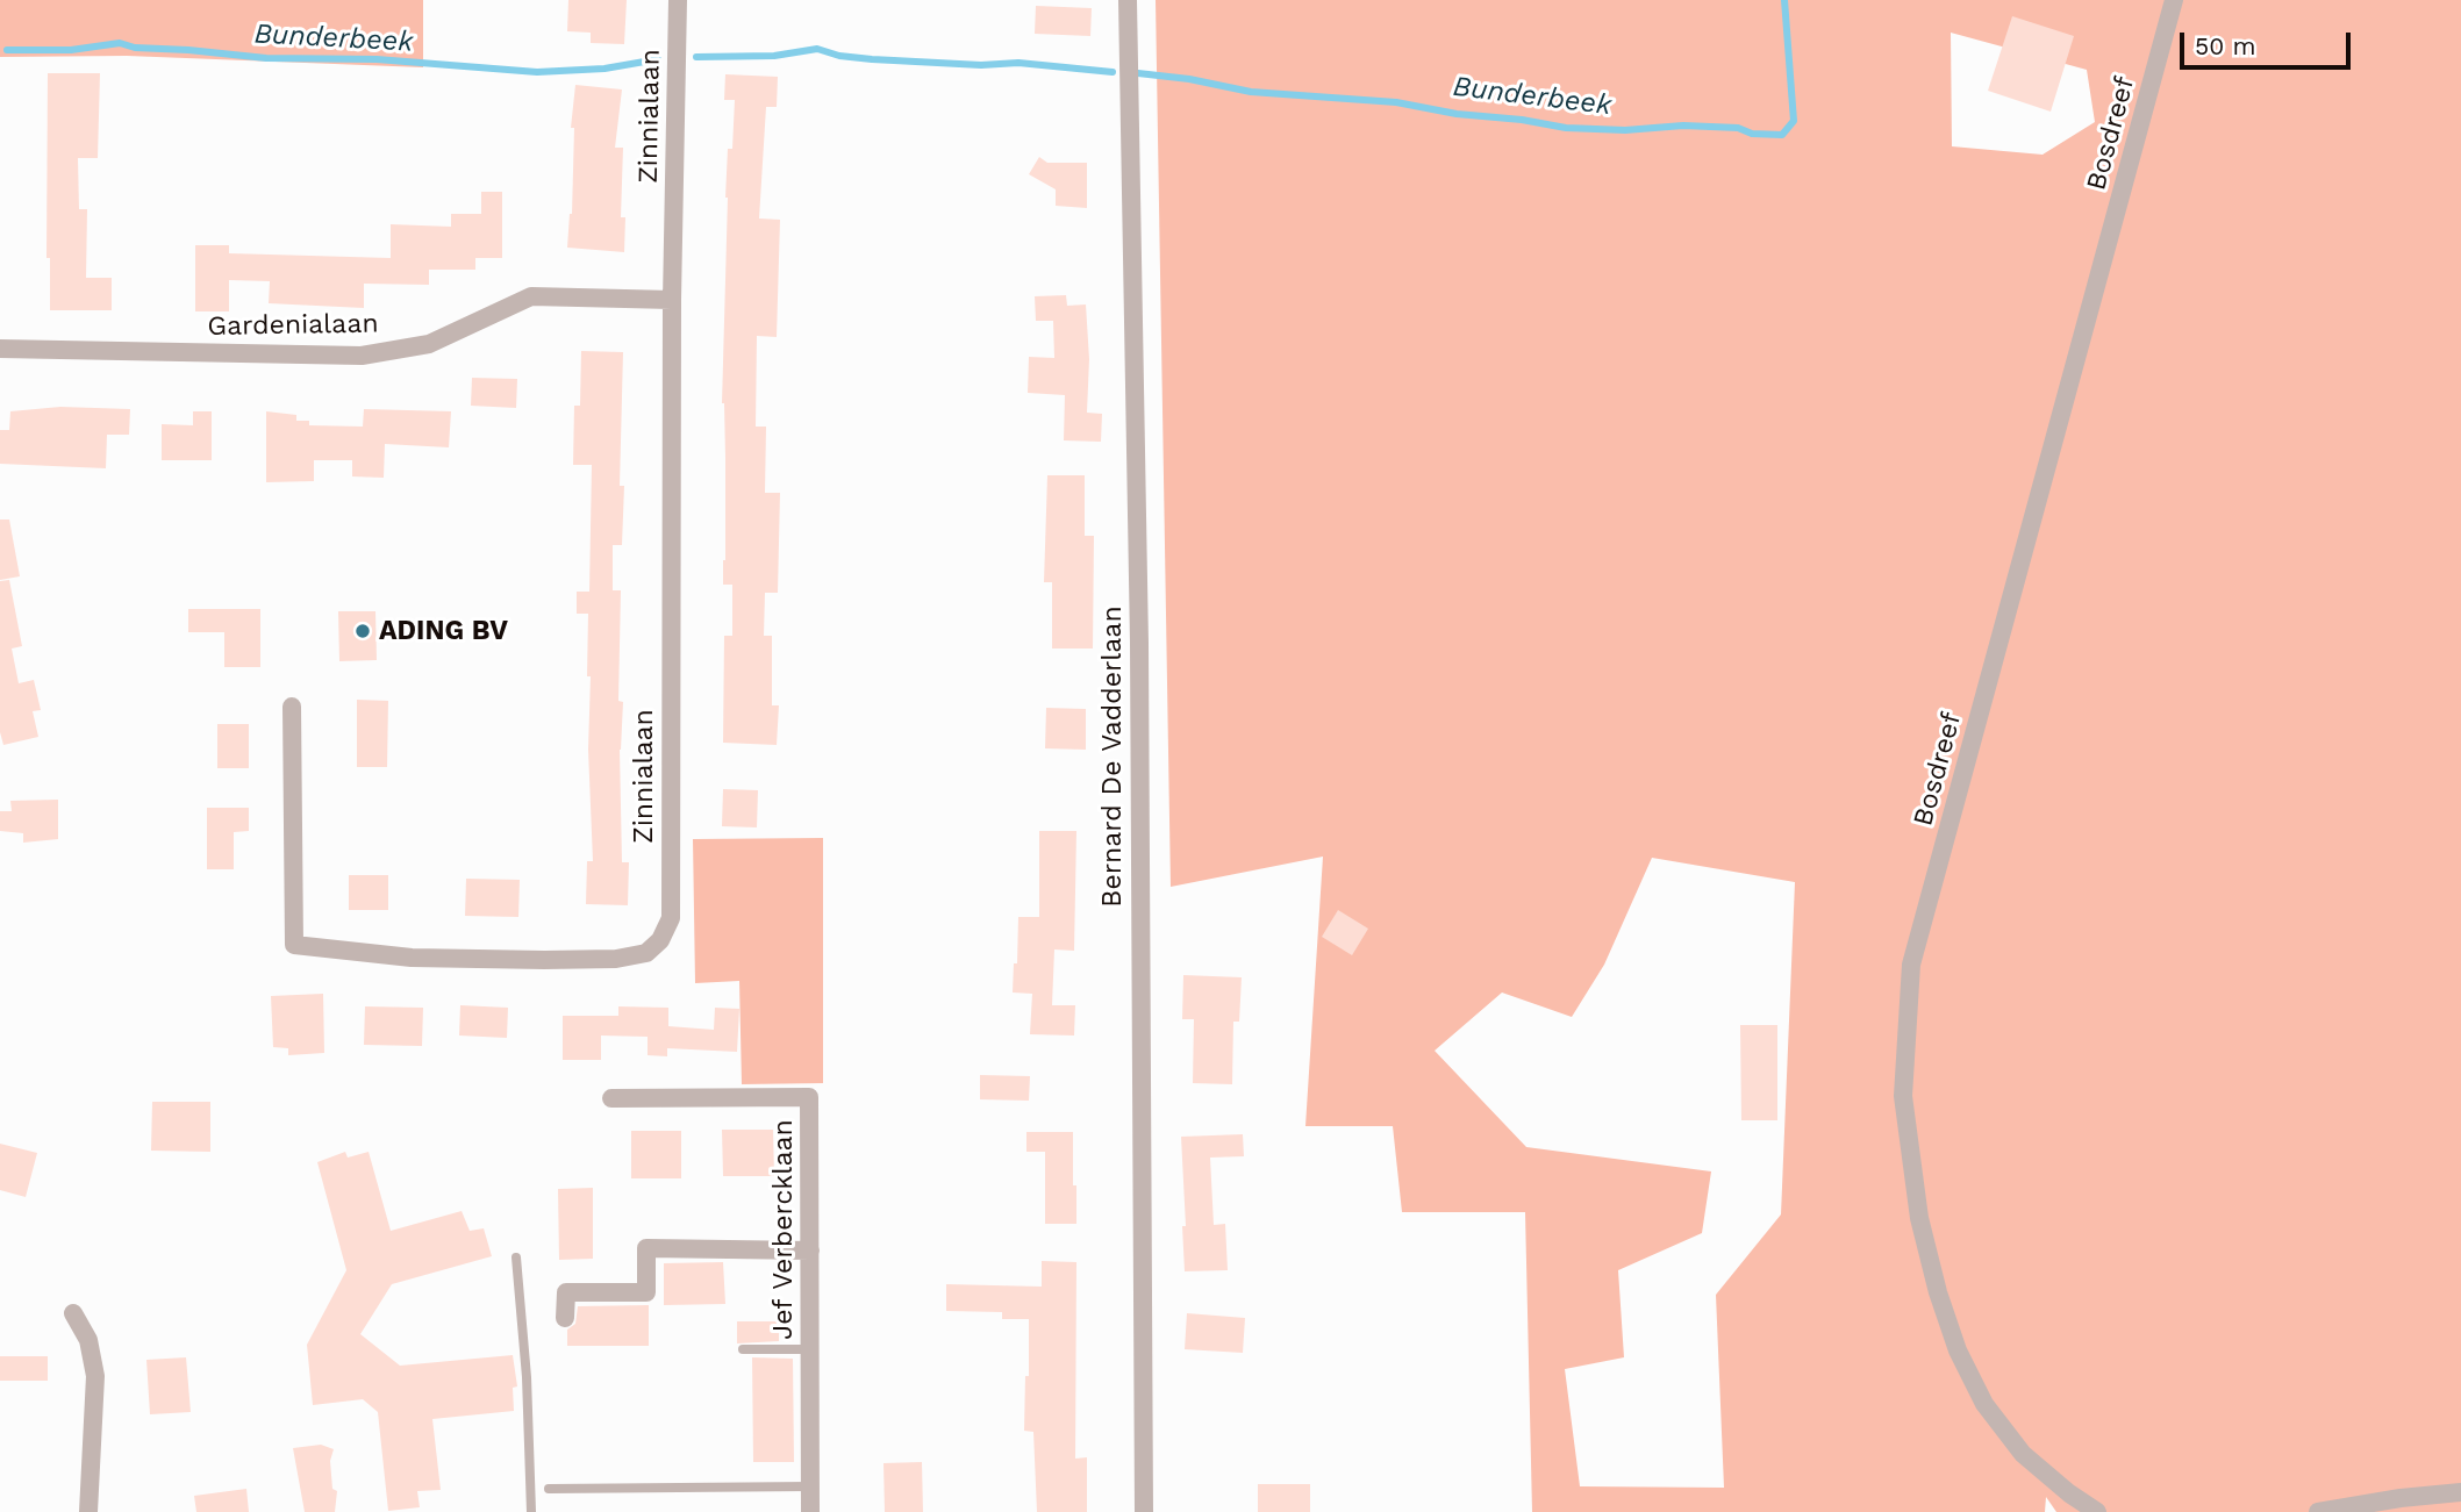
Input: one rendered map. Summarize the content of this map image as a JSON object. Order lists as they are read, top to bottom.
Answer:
{
  "streets": {
    "street": [
      "Zinnialaan",
      "Bosdreef",
      "Gardenialaan",
      "Bernard De Vadderlaan",
      "Jef Verbercklaan"
    ]
  },
  "crossings": [
    ["Zinnialaan", "Gardenialaan"]
  ],
  "water": ["Bunderbeek"],
  "places": ["ADING BV"],
  "scale_bar": "50 m"
}
